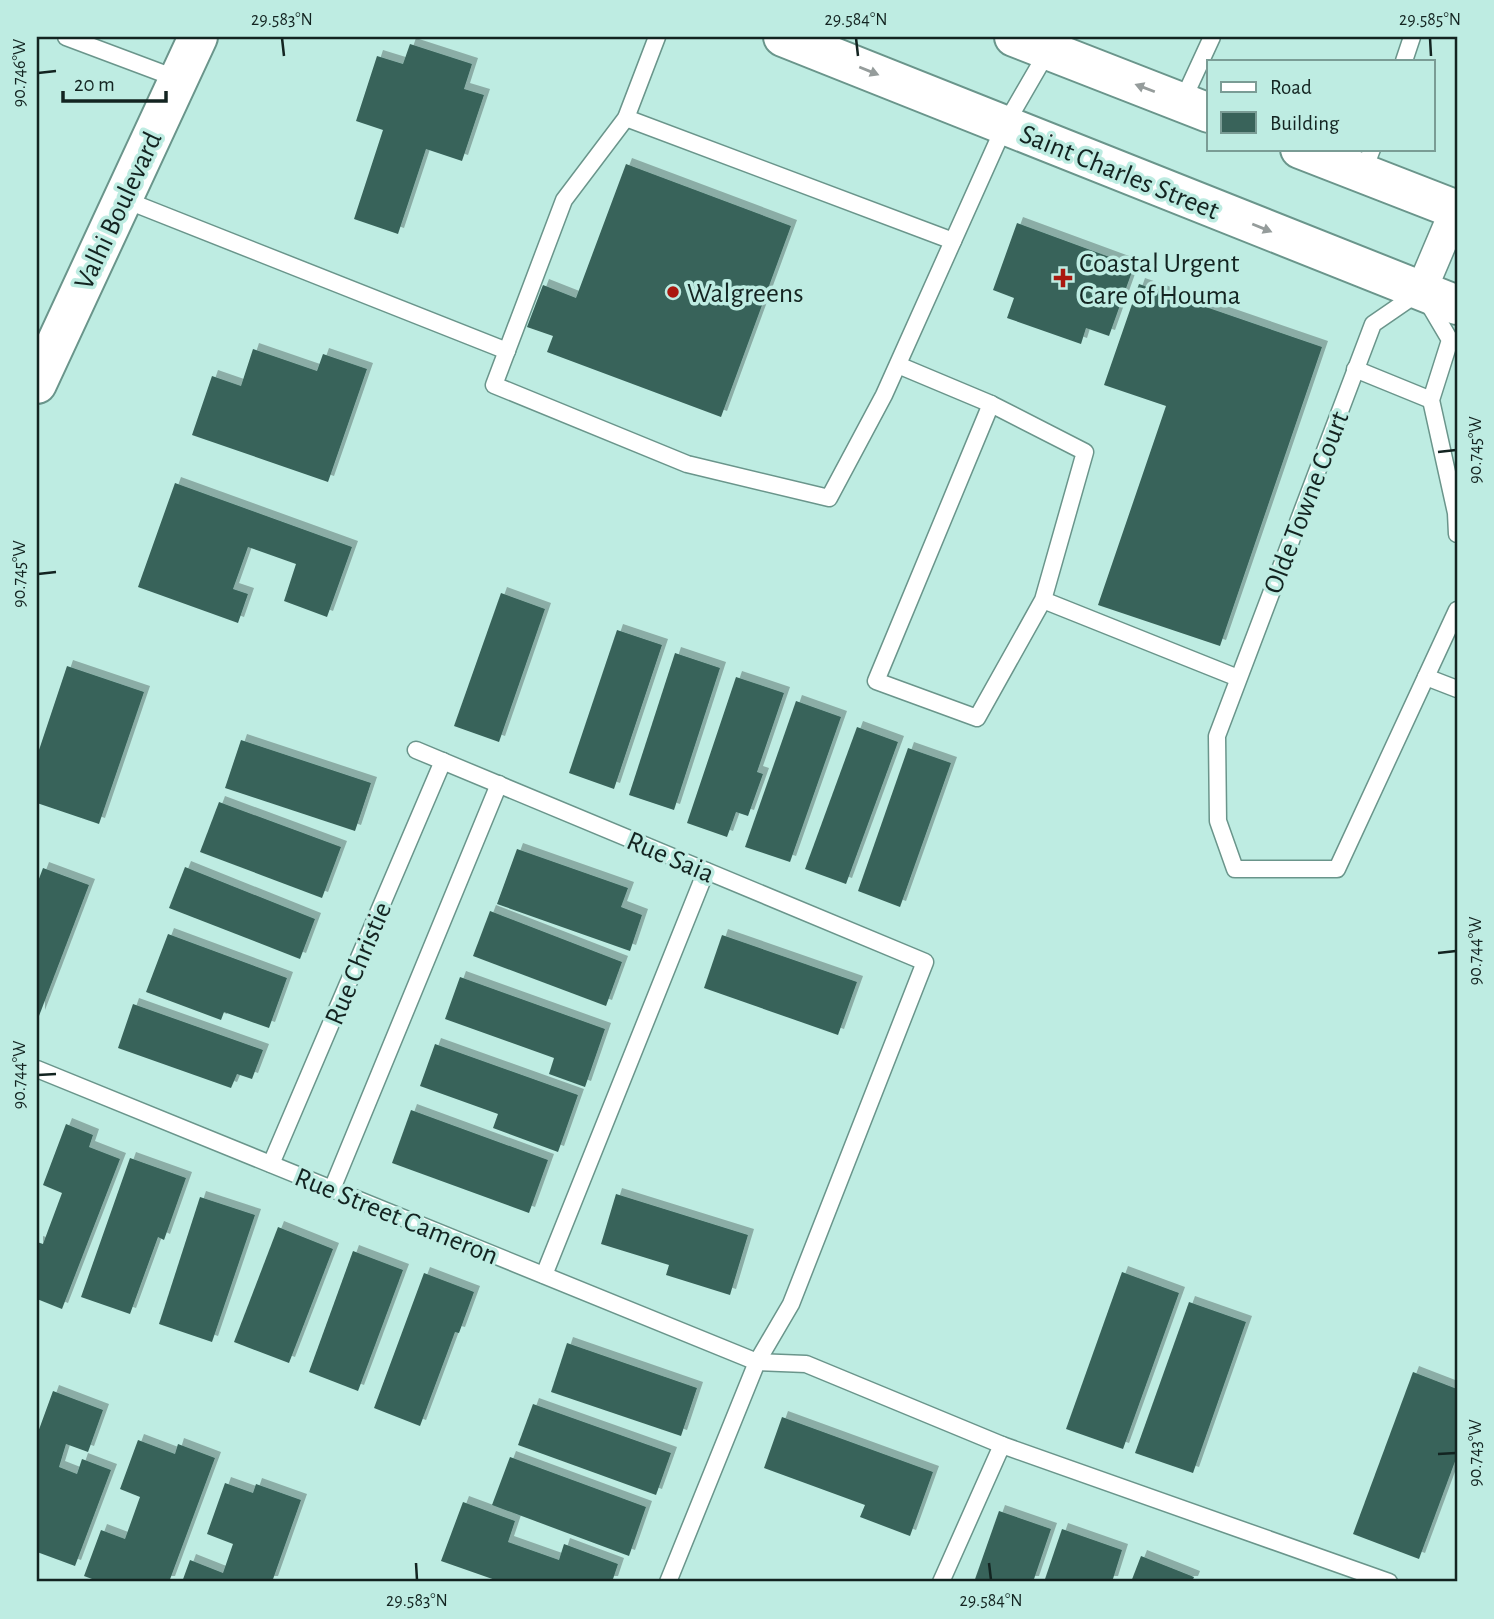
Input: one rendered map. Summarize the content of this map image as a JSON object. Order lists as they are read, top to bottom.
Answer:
{
  "streets": {
    "street": ["Saint Charles Street", "Valhi Boulevard"],
    "lane": [
      "Olde Towne Court",
      "Rue Saia",
      "Rue Christie",
      "Rue Street Cameron"
    ]
  },
  "crossings": [
    ["Saint Charles Street", "Olde Towne Court"],
    ["Rue Saia", "Rue Christie"],
    ["Rue Saia", "Rue Street Cameron"],
    ["Rue Christie", "Rue Street Cameron"]
  ],
  "places": {
    "health": ["Coastal Urgent Care of Houma"],
    "other": ["Walgreens"]
  },
  "legend": ["Road", "Building"],
  "scale_bar": "20 m",
  "coordinates": [
    "29.583°N",
    "29.584°N",
    "29.585°N",
    "90.746°W",
    "90.745°W",
    "90.744°W",
    "90.743°W"
  ]
}
